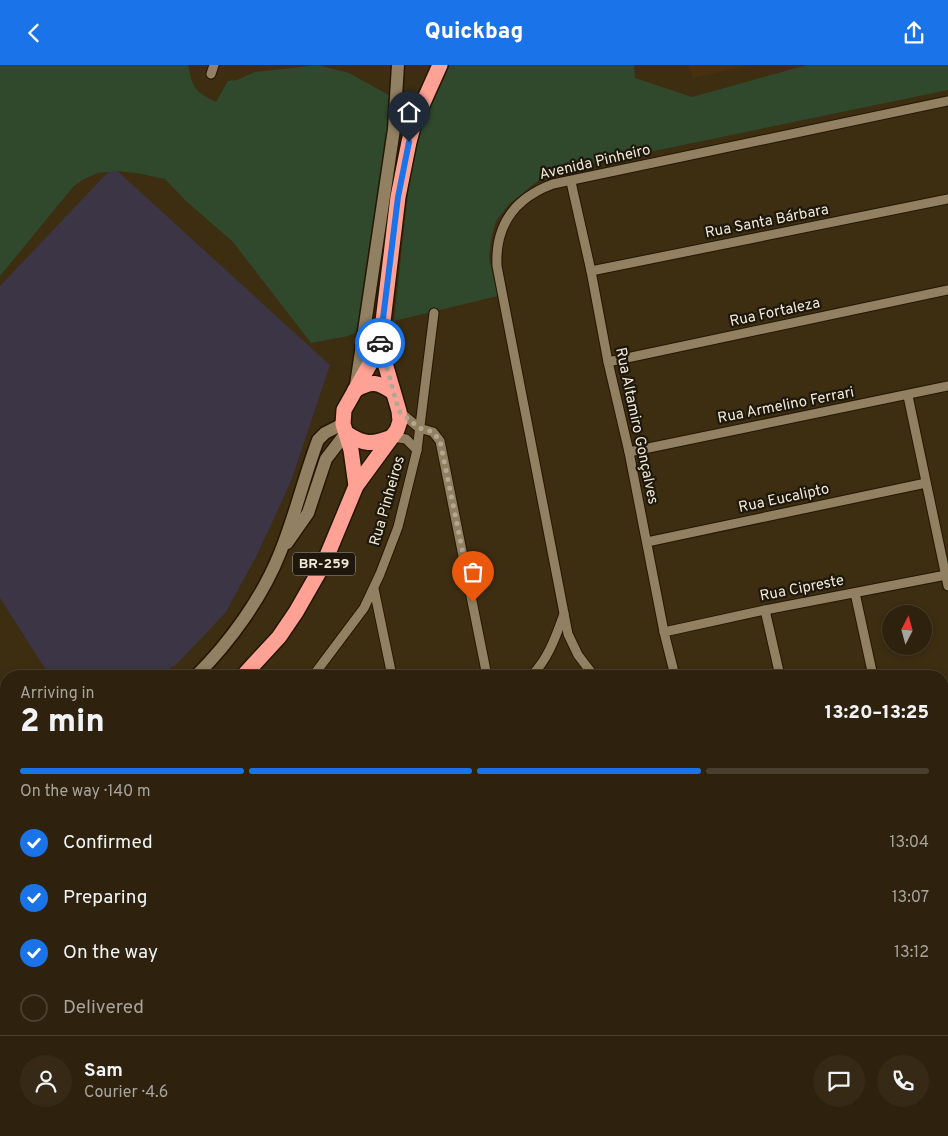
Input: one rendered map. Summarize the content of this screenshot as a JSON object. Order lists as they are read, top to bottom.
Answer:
{
  "streets": {
    "highway": ["BR-259"],
    "street": [
      "Avenida Pinheiro",
      "Rua Santa Bárbara",
      "Rua Fortaleza",
      "Rua Armelino Ferrari",
      "Rua Altamiro Gonçalves",
      "Rua Eucalipto",
      "Rua Pinheiros",
      "Rua Cipreste"
    ]
  },
  "crossings": [
    ["Avenida Pinheiro", "Rua Altamiro Gonçalves"],
    ["Rua Santa Bárbara", "Rua Altamiro Gonçalves"],
    ["Rua Fortaleza", "Rua Altamiro Gonçalves"],
    ["Rua Armelino Ferrari", "Rua Altamiro Gonçalves"],
    ["Rua Altamiro Gonçalves", "Rua Eucalipto"],
    ["Rua Altamiro Gonçalves", "Rua Cipreste"]
  ],
  "north": "top",
  "page": {
    "header": "Quickbag",
    "heading": ["2 min", "Arriving in", "13:20–13:25"],
    "panel": ["Sam", "Courier · 4.6"],
    "bar": "On the way · 140 m",
    "list": [
      ["Confirmed", "13:04"],
      ["Preparing", "13:07"],
      ["On the way", "13:12"],
      "Delivered"
    ]
  }
}
